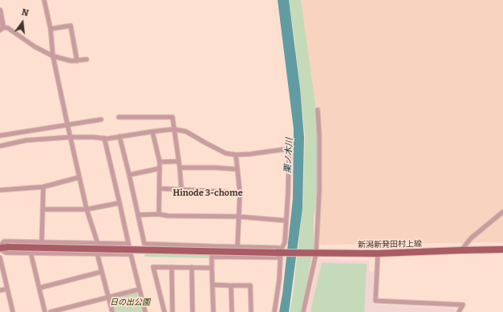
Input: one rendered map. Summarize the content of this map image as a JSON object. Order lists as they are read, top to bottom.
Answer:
{
  "streets": {
    "main road": ["新潟新発田村上線"]
  },
  "districts": ["Hinode 3-chome"],
  "water": ["栗ノ木川"],
  "parks": ["日の出公園"],
  "north": "top"
}
